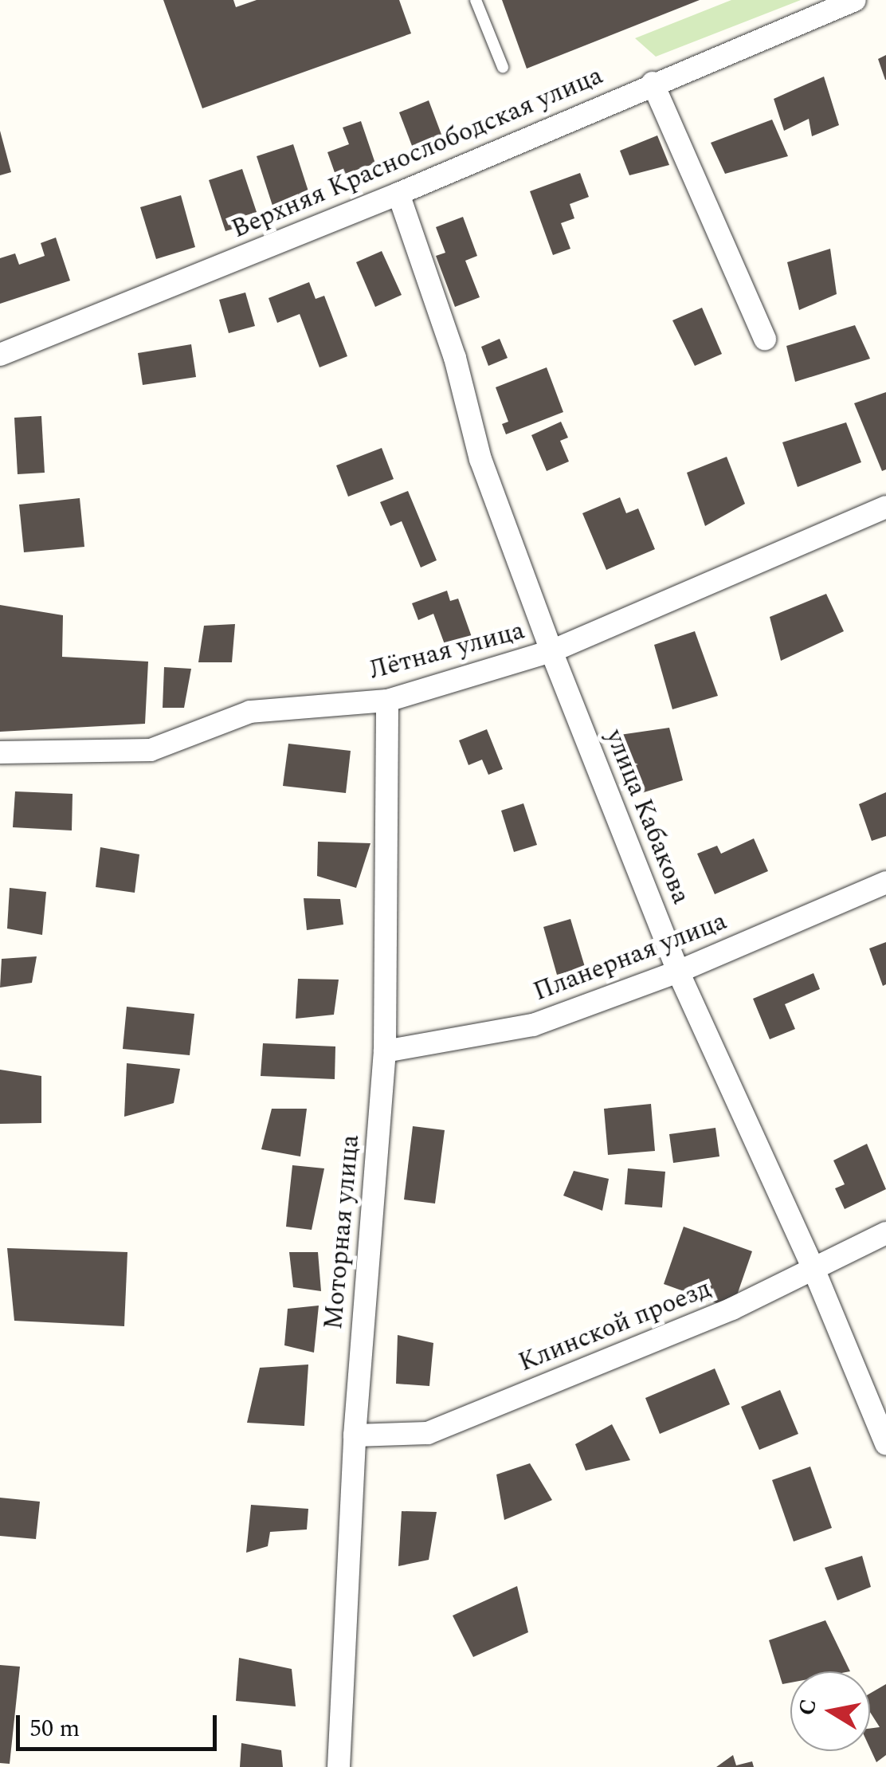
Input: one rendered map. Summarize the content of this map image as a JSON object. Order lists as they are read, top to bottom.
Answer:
{
  "streets": {
    "street": [
      "Верхняя Краснослободская улица",
      "Лётная улица",
      "улица Кабакова",
      "Планерная улица",
      "Моторная улица",
      "Клинской проезд"
    ]
  },
  "crossings": [
    ["Верхняя Краснослободская улица", "улица Кабакова"],
    ["Лётная улица", "улица Кабакова"],
    ["Лётная улица", "Моторная улица"],
    ["улица Кабакова", "Планерная улица"],
    ["улица Кабакова", "Клинской проезд"],
    ["Планерная улица", "Моторная улица"],
    ["Моторная улица", "Клинской проезд"]
  ],
  "scale_bar": "50 m",
  "north": "left"
}
